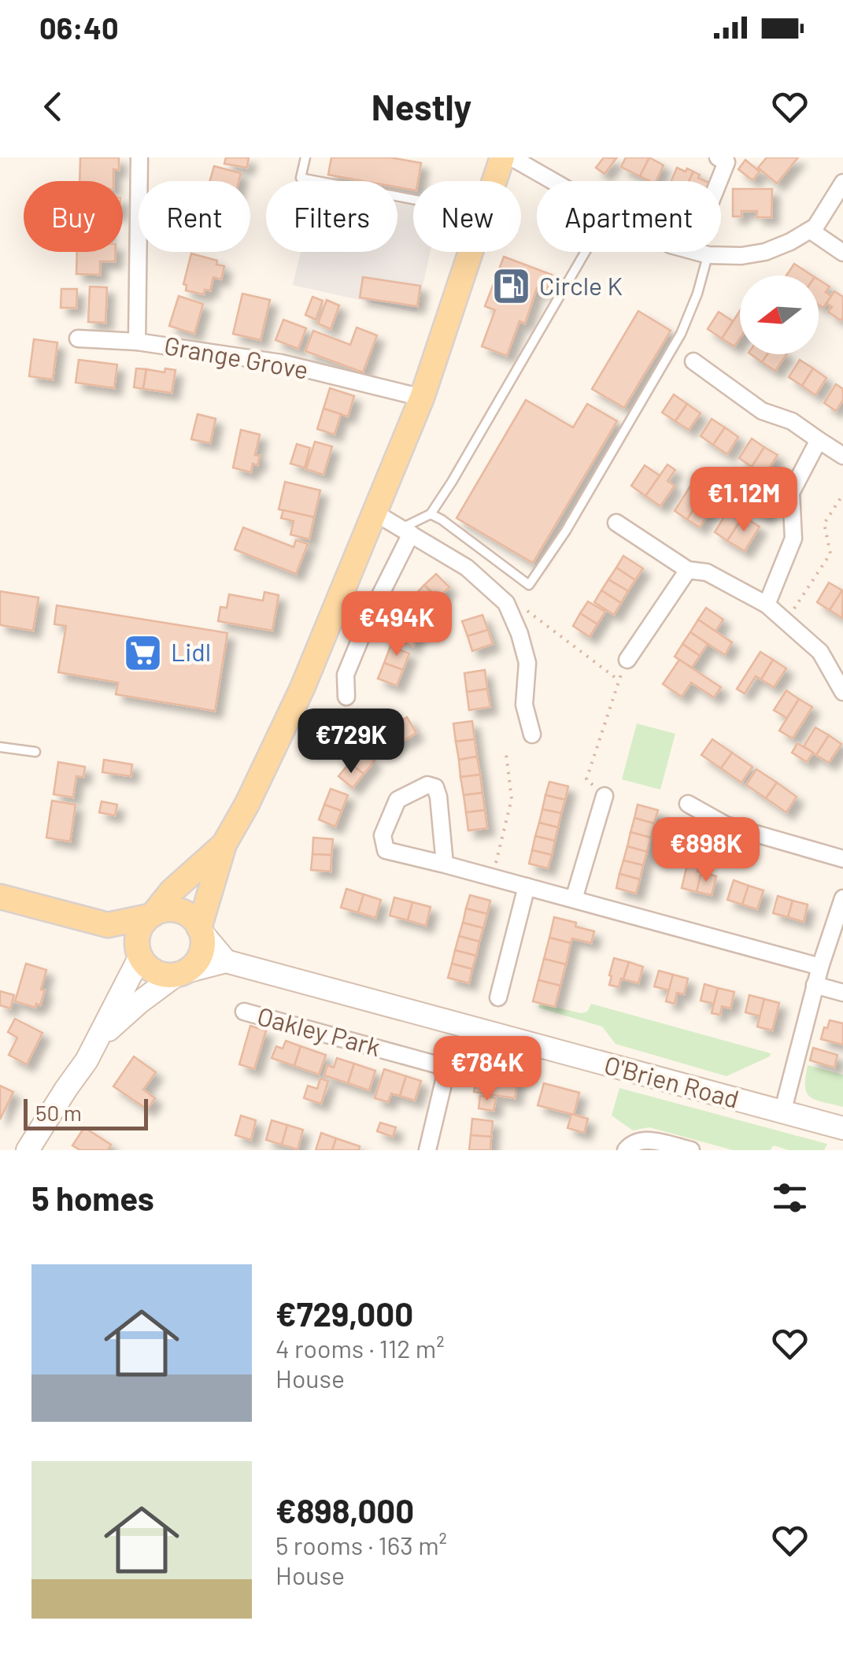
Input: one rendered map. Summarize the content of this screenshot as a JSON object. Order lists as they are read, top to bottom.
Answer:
{
  "streets": {
    "street": ["Grange Grove", "Oakley Park", "O'Brien Road"]
  },
  "places": {
    "fuel station": ["Circle K"],
    "supermarket": ["Lidl"]
  },
  "scale_bar": "50 m",
  "north": "left",
  "page": {
    "status": "06:40",
    "header": "Nestly",
    "chip": [
      "Buy",
      "Rent",
      "Filters",
      "New",
      "Apartment"
    ],
    "price": [
      "€1.12M",
      "€494K",
      "€729K",
      "€898K",
      "€784K"
    ],
    "scale": "50 m",
    "heading": "5 homes",
    "list": [
      {
        "name": "€729,000",
        "note": "4 rooms · 112 m² · House"
      },
      {
        "name": "€898,000",
        "note": "5 rooms · 163 m² · House"
      }
    ]
  }
}
